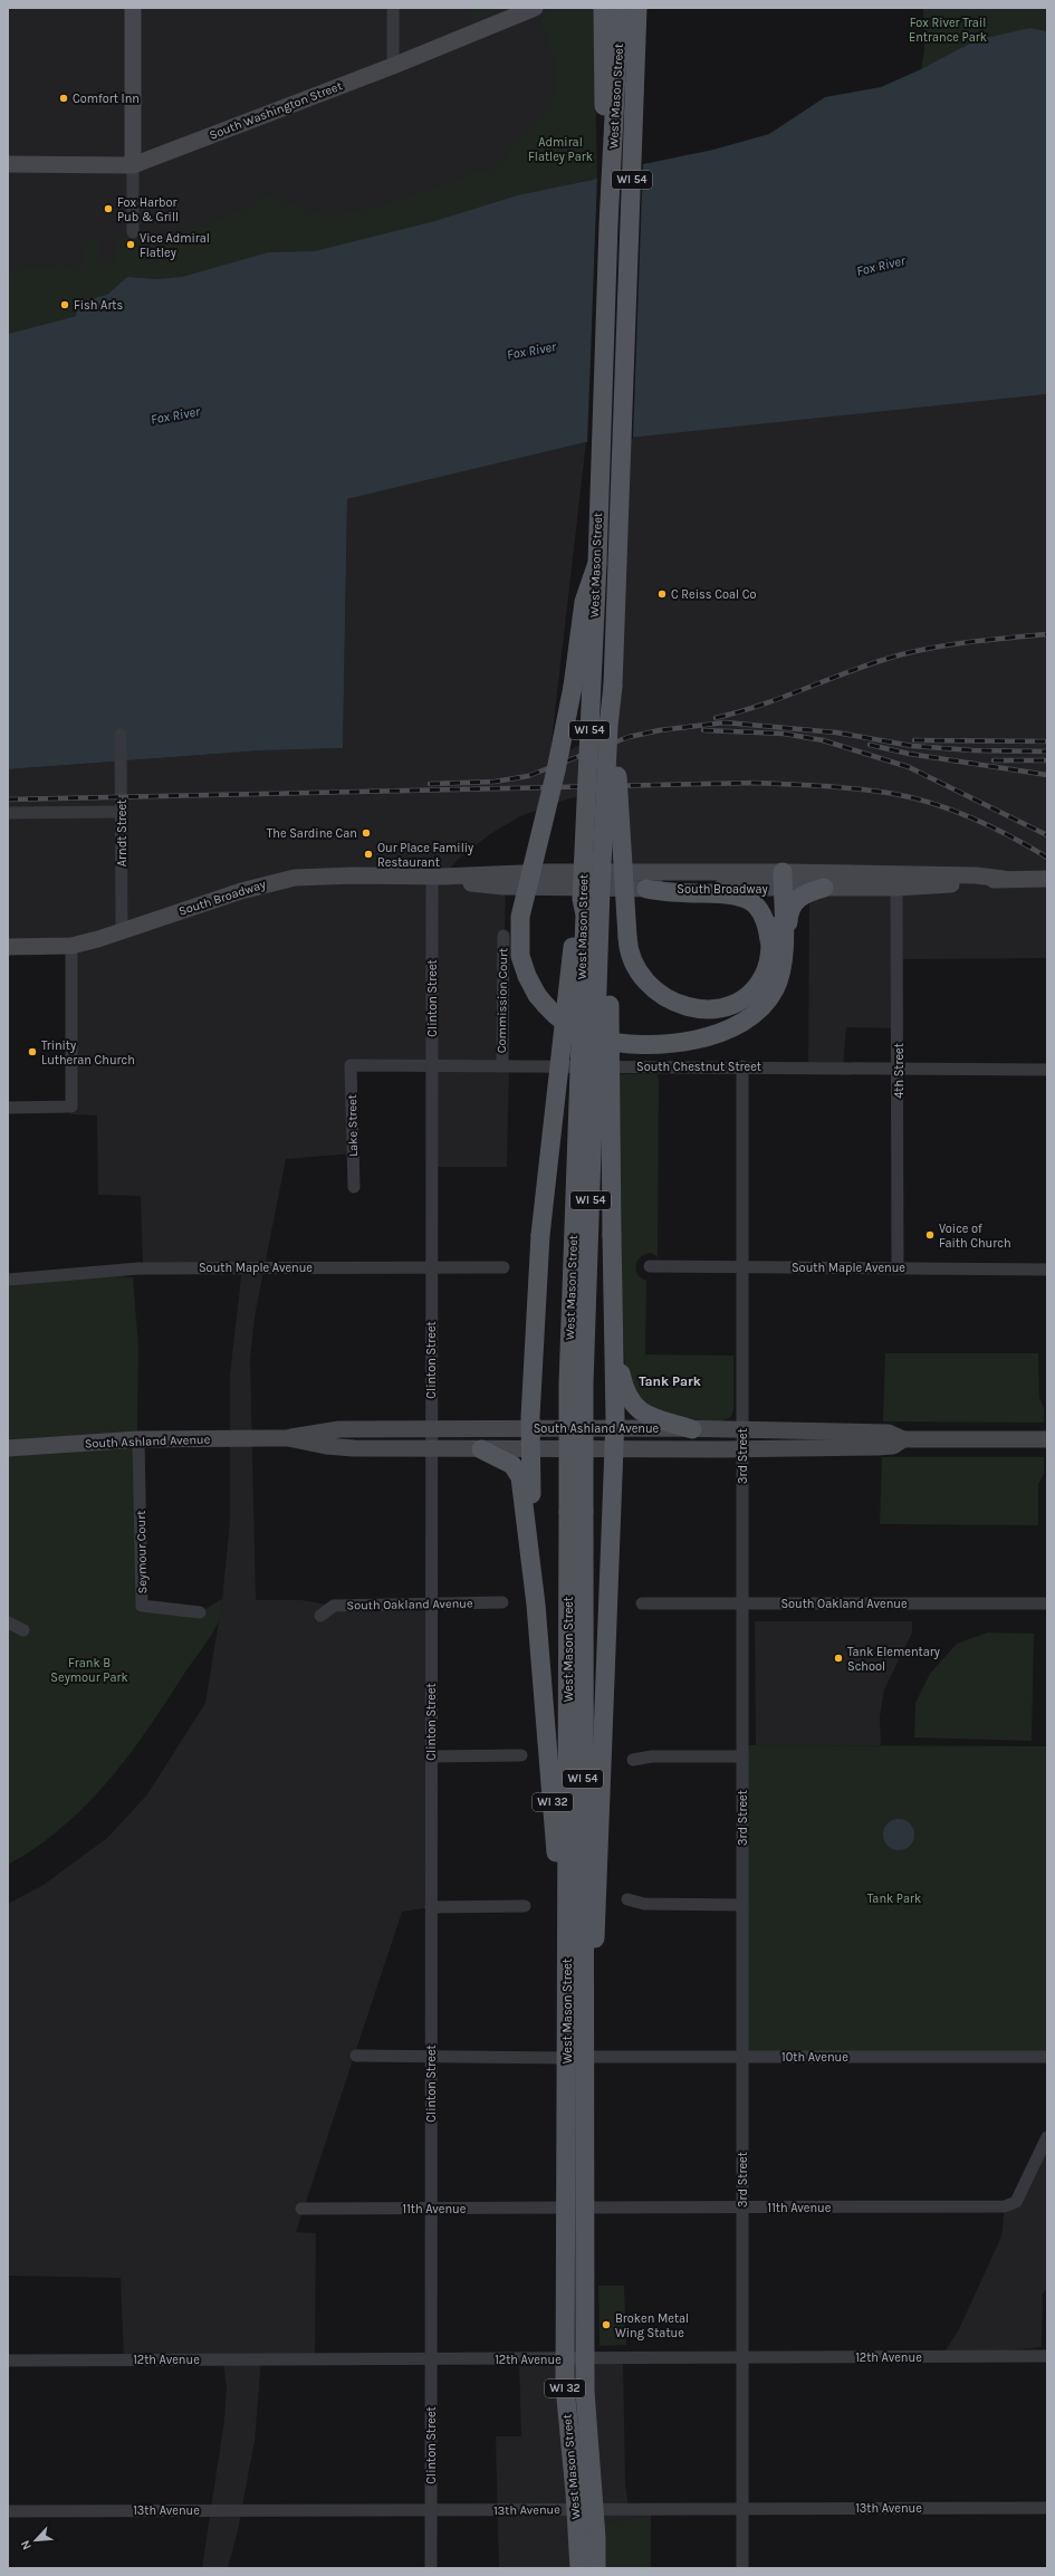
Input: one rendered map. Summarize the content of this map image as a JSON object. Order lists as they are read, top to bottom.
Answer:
{
  "streets": {
    "main road": ["West Mason Street", "WI 54", "WI 32"],
    "street": [
      "South Washington Street",
      "Arndt Street",
      "South Broadway",
      "Clinton Street",
      "Commission Court",
      "South Chestnut Street",
      "4th Street",
      "Lake Street",
      "South Maple Avenue",
      "South Ashland Avenue",
      "3rd Street",
      "Seymour Court",
      "South Oakland Avenue",
      "10th Avenue",
      "11th Avenue",
      "12th Avenue",
      "13th Avenue"
    ]
  },
  "crossings": [
    ["West Mason Street", "WI 32"],
    ["West Mason Street", "10th Avenue"],
    ["West Mason Street", "11th Avenue"],
    ["West Mason Street", "12th Avenue"],
    ["West Mason Street", "13th Avenue"],
    ["Arndt Street", "South Broadway"],
    ["South Broadway", "Clinton Street"],
    ["South Broadway", "4th Street"],
    ["Clinton Street", "South Chestnut Street"],
    ["Clinton Street", "South Maple Avenue"],
    ["Clinton Street", "South Ashland Avenue"],
    ["Clinton Street", "South Oakland Avenue"],
    ["Clinton Street", "10th Avenue"],
    ["Clinton Street", "11th Avenue"],
    ["Clinton Street", "12th Avenue"],
    ["Clinton Street", "13th Avenue"],
    ["Commission Court", "South Chestnut Street"],
    ["South Chestnut Street", "4th Street"],
    ["South Chestnut Street", "Lake Street"],
    ["South Chestnut Street", "3rd Street"],
    ["4th Street", "South Maple Avenue"],
    ["South Maple Avenue", "3rd Street"],
    ["South Ashland Avenue", "3rd Street"],
    ["South Ashland Avenue", "Seymour Court"],
    ["South Ashland Avenue", "WI 32"],
    ["3rd Street", "South Oakland Avenue"],
    ["3rd Street", "10th Avenue"],
    ["3rd Street", "11th Avenue"],
    ["3rd Street", "12th Avenue"],
    ["3rd Street", "13th Avenue"],
    ["WI 32", "10th Avenue"]
  ],
  "districts": ["Tank Park"],
  "water": ["Fox River"],
  "parks": [
    "Fox River Trail Entrance Park",
    "Admiral Flatley Park",
    "Frank B Seymour Park",
    "Tank Park"
  ],
  "places": [
    "Comfort Inn",
    "Fox Harbor Pub & Grill",
    "Vice Admiral Flatley",
    "Fish Arts",
    "C Reiss Coal Co",
    "The Sardine Can",
    "Our Place Familiy Restaurant",
    "Trinity Lutheran Church",
    "Voice of Faith Church",
    "Tank Elementary School",
    "Broken Metal Wing Statue"
  ],
  "north": "bottom left"
}
